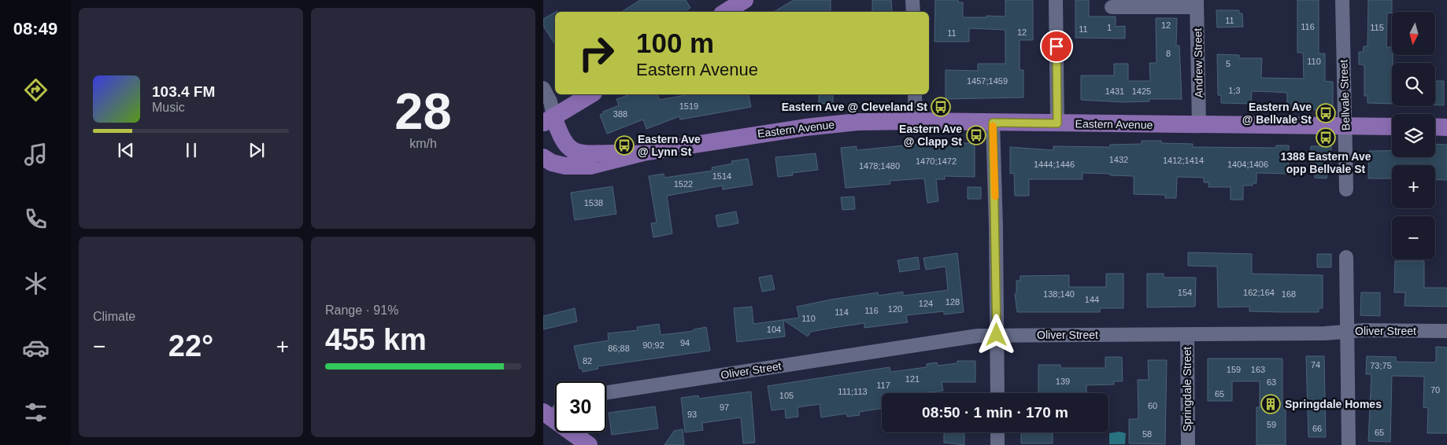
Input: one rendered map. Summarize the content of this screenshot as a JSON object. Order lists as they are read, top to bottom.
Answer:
{
  "streets": {
    "main road": ["Eastern Avenue"],
    "street": [
      "Andrew Street",
      "Bellvale Street",
      "Oliver Street",
      "Springdale Street"
    ]
  },
  "crossings": [
    ["Andrew Street", "Eastern Avenue"],
    ["Bellvale Street", "Eastern Avenue"],
    ["Oliver Street", "Springdale Street"]
  ],
  "places": {
    "bus stop": [
      "Eastern Ave @ Cleveland St",
      "Eastern Ave @ Bellvale St",
      "Eastern Ave @ Clapp St",
      "1388 Eastern Ave opp Bellvale St",
      "Eastern Ave @ Lynn St"
    ],
    "building": ["Springdale Homes"]
  },
  "house_numbers": [
    "11",
    "12",
    "116",
    "1",
    "115",
    "11",
    "12",
    "11",
    "8",
    "110",
    "5",
    "1457;1459",
    "1;3",
    "1431",
    "1425",
    "1519",
    "388",
    "1432",
    "1412;1414",
    "1470;1472",
    "1444;1446",
    "1404;1406",
    "1478;1480",
    "1514",
    "1522",
    "1538",
    "154",
    "162;164",
    "138;140",
    "168",
    "144",
    "128",
    "124",
    "120",
    "116",
    "114",
    "110",
    "104",
    "94",
    "90;92",
    "86;88",
    "82",
    "74",
    "73;75",
    "159",
    "163",
    "121",
    "139",
    "63",
    "117",
    "70",
    "111;113",
    "65",
    "105",
    "60",
    "97",
    "93",
    "59",
    "66",
    "65",
    "58"
  ],
  "north": "bottom",
  "page": {
    "tabs": "08:49",
    "tile": [
      ["28", "km/h"],
      "Climate",
      ["Range · 91%", "455 km"]
    ],
    "map_buttons": ["+", "−"],
    "turn": ["100 m", "Eastern Avenue"],
    "song": ["103.4 FM", "Music"],
    "heat": ["−", "22°", "+"],
    "limit": "30",
    "trip": "08:50 · 1 min · 170 m"
  }
}
